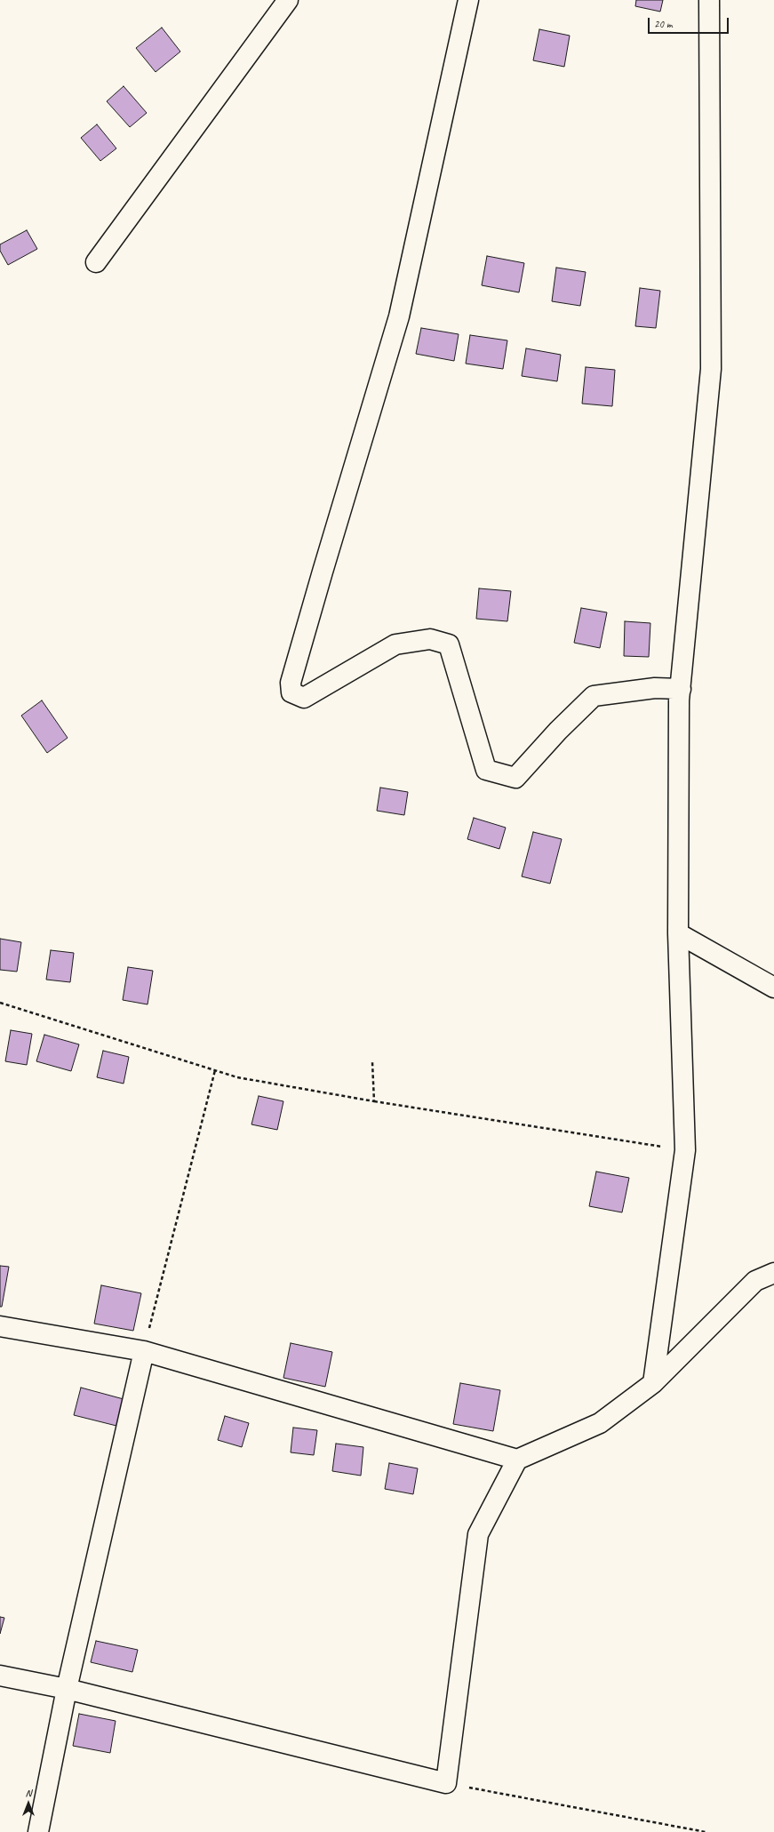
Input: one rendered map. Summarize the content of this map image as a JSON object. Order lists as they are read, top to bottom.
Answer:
{
  "scale_bar": "20 m",
  "north": "top"
}
